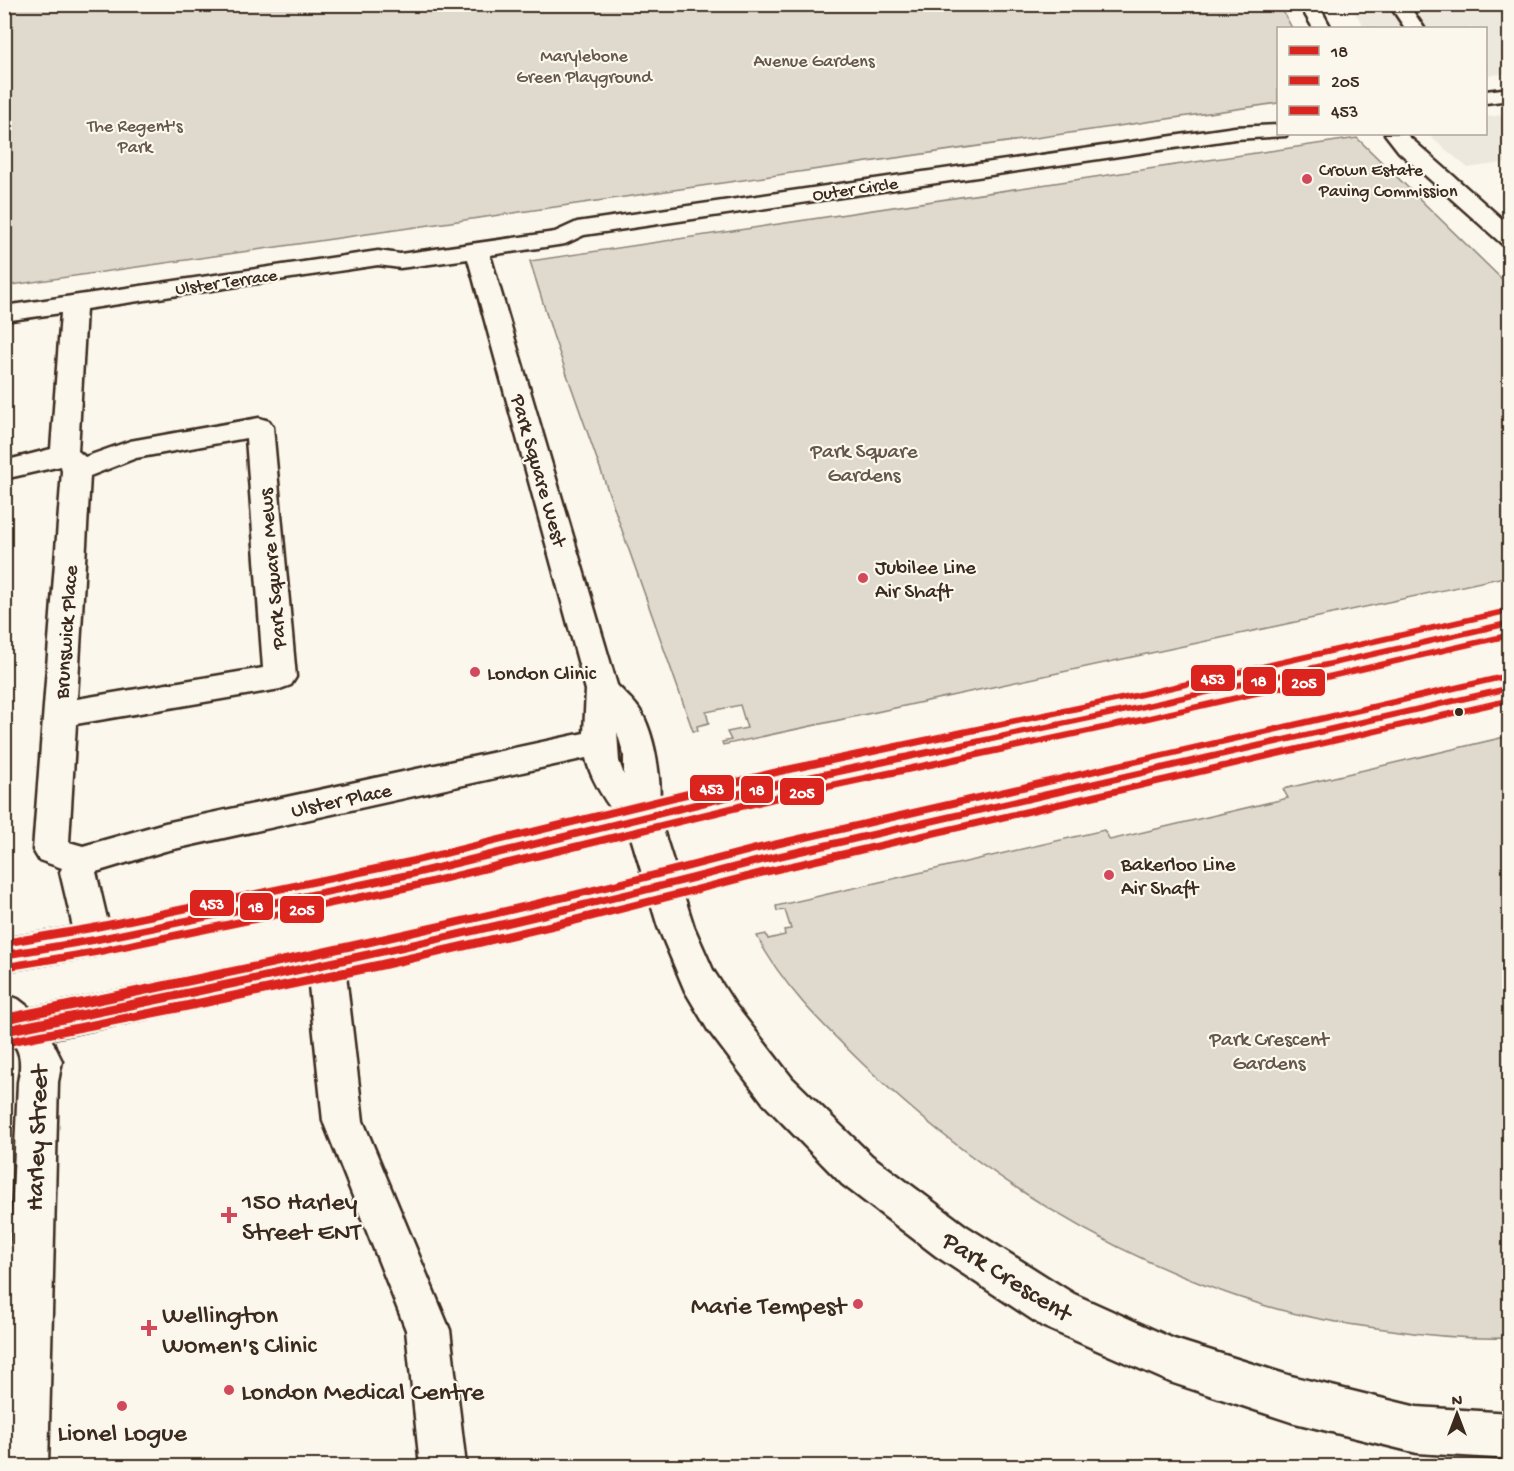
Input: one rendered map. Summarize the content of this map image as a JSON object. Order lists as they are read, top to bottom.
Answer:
{
  "streets": {
    "main road": [
      "Outer Circle",
      "Ulster Terrace",
      "Park Square West",
      "Park Square Mews",
      "Brunswick Place",
      "Ulster Place",
      "Harley Street",
      "Park Crescent"
    ]
  },
  "crossings": [
    ["Outer Circle", "Ulster Terrace"],
    ["Outer Circle", "Park Square West"],
    ["Ulster Terrace", "Park Square West"],
    ["Ulster Terrace", "Brunswick Place"],
    ["Park Square West", "Ulster Place"],
    ["Park Square West", "Park Crescent"],
    ["Park Square Mews", "Brunswick Place"],
    ["Brunswick Place", "Ulster Place"]
  ],
  "parks": [
    "Marylebone Green Playground",
    "Avenue Gardens",
    "The Regent's Park",
    "Park Square Gardens",
    "Park Crescent Gardens"
  ],
  "places": {
    "other": [
      "Crown Estate Paving Commission",
      "Jubilee Line Air Shaft",
      "London Clinic",
      "Bakerloo Line Air Shaft",
      "Marie Tempest",
      "London Medical Centre",
      "Lionel Logue"
    ],
    "health": ["150 Harley Street ENT", "Wellington Women's Clinic"]
  },
  "lines": ["transit line 453", "transit line 18", "transit line 205"],
  "legend": ["18", "205", "453"],
  "north": "top"
}
